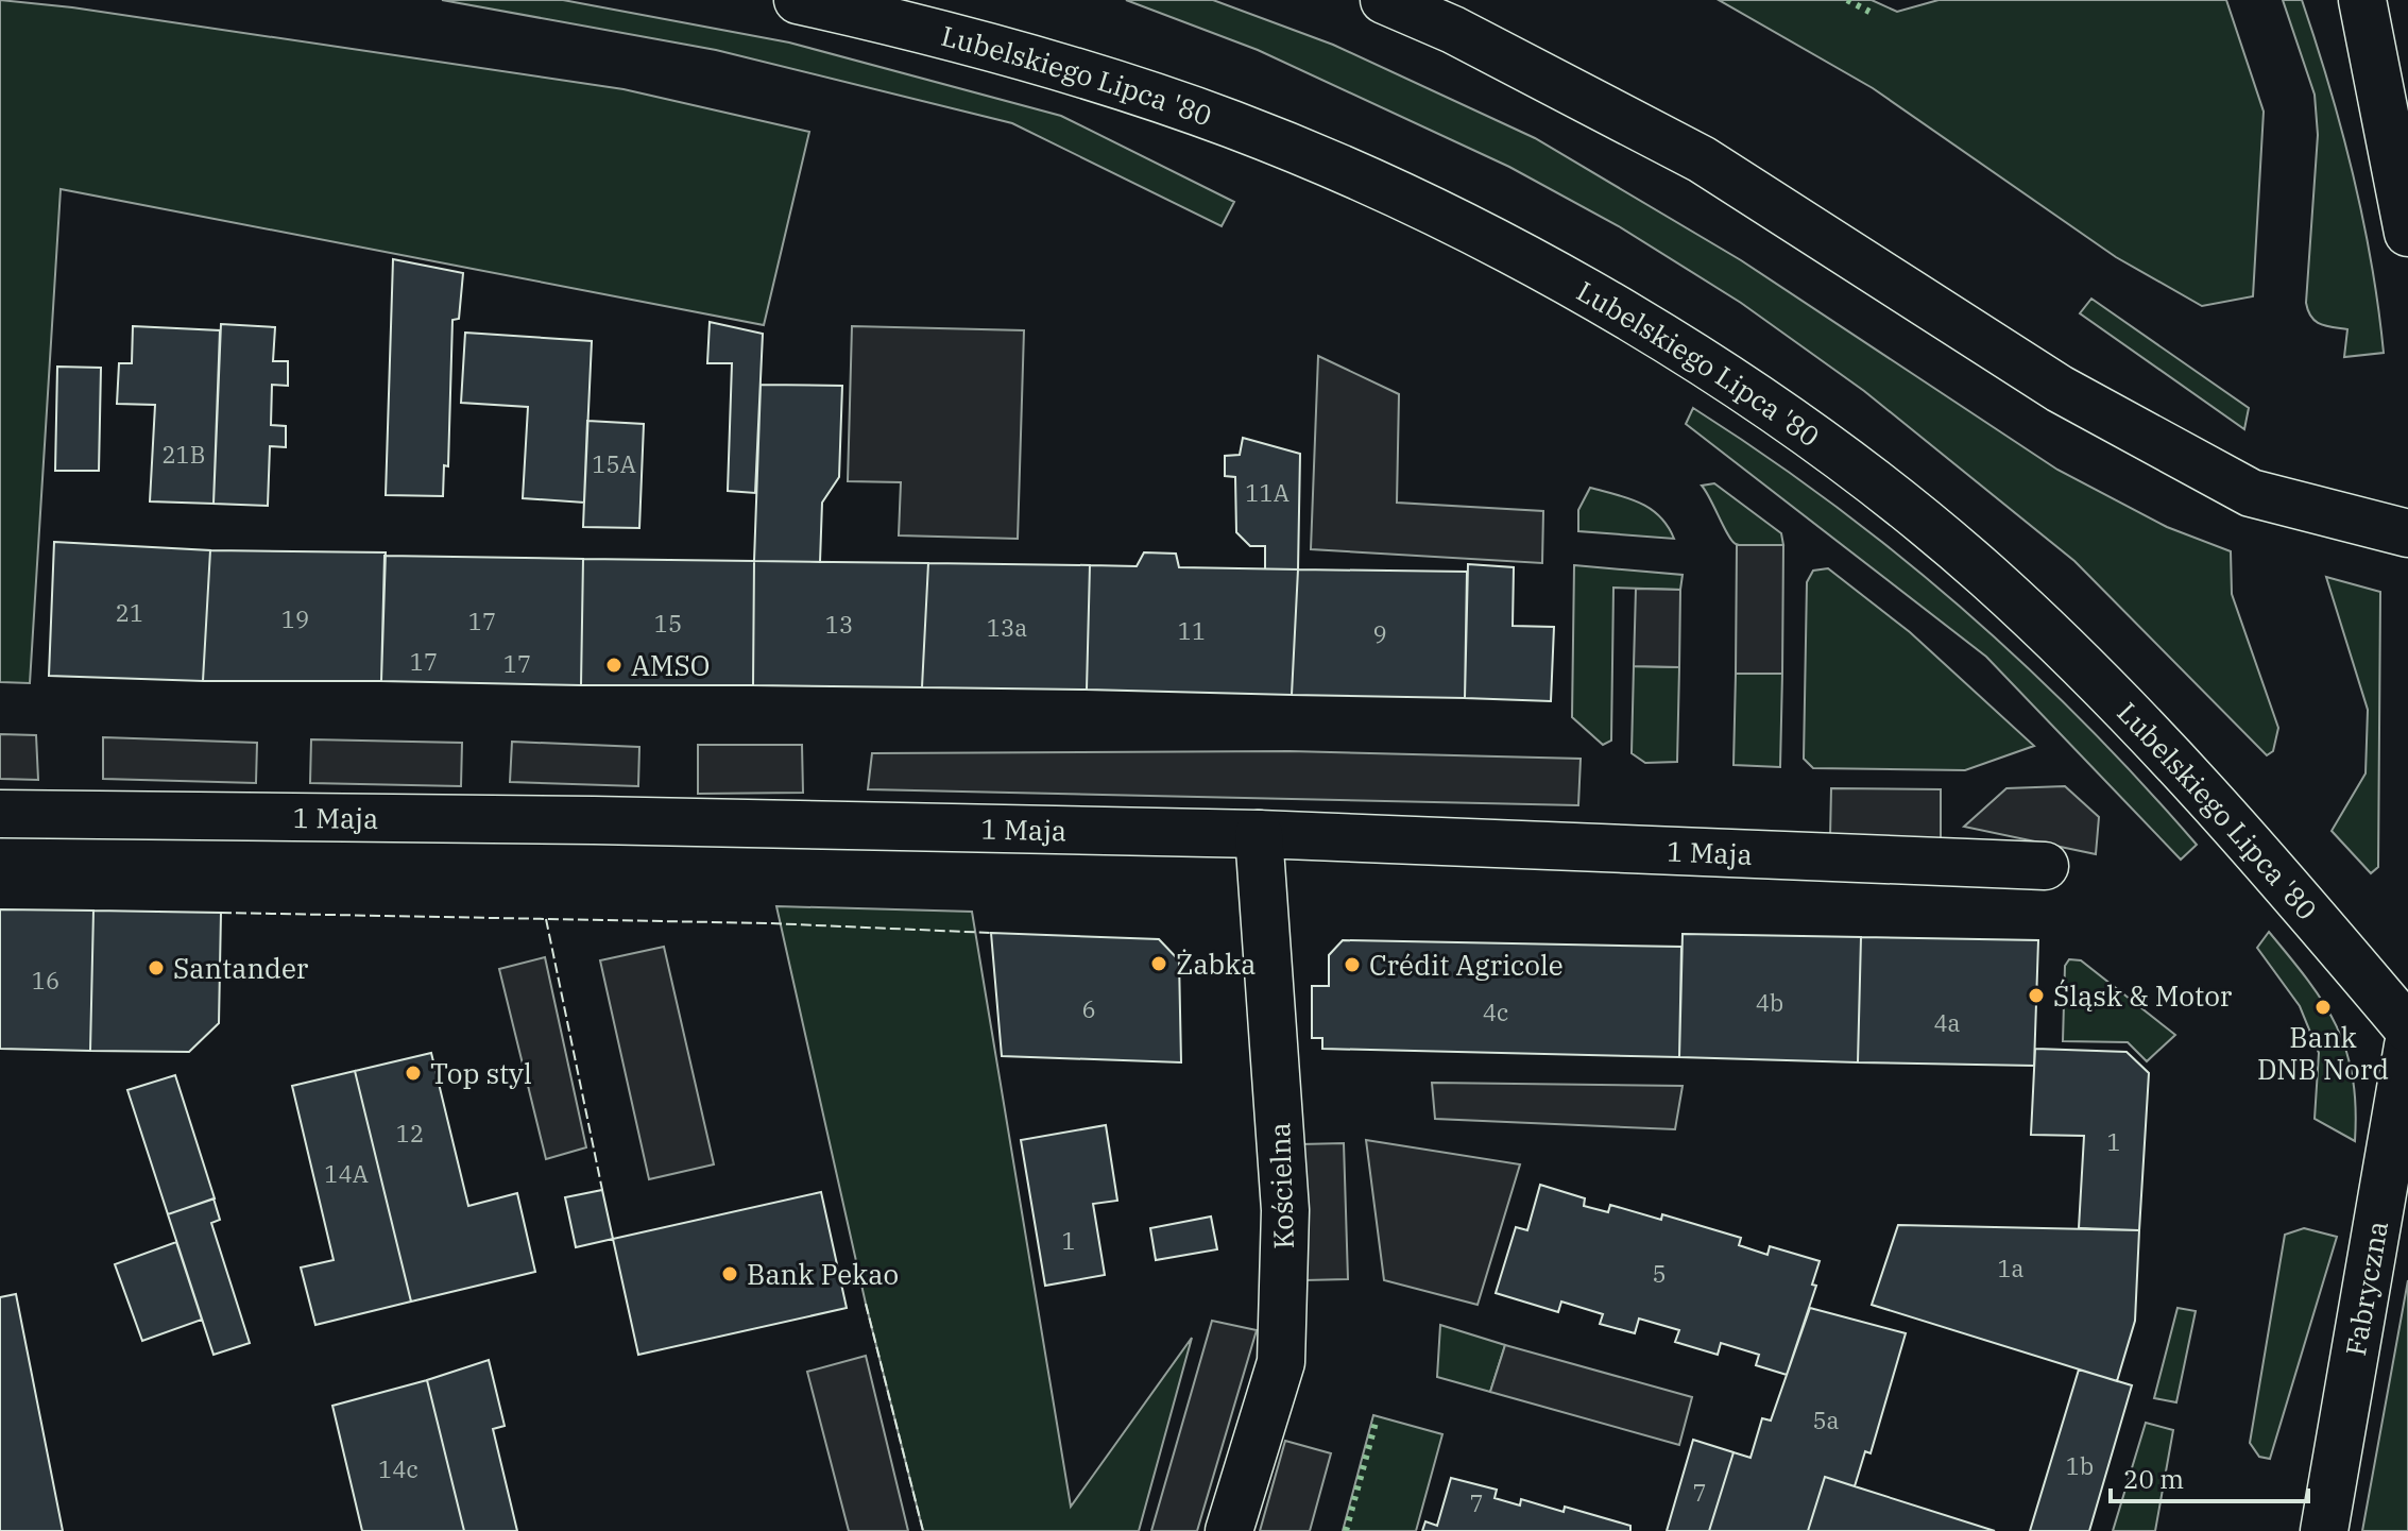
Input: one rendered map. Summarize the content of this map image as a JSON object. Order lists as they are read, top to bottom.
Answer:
{
  "streets": {
    "street": [
      "Lubelskiego Lipca '80",
      "1 Maja",
      "Kościelna",
      "Fabryczna"
    ]
  },
  "crossings": [
    ["1 Maja", "Kościelna"]
  ],
  "places": [
    "AMSO",
    "Żabka",
    "Crédit Agricole",
    "Santander",
    "Śląsk & Motor",
    "Bank DNB Nord",
    "Top styl",
    "Bank Pekao"
  ],
  "house_numbers": [
    "21B",
    "15A",
    "11A",
    "21",
    "19",
    "17",
    "15",
    "13",
    "13a",
    "11",
    "9",
    "17",
    "17",
    "16",
    "4b",
    "6",
    "4c",
    "4a",
    "12",
    "1",
    "14A",
    "1",
    "1a",
    "5",
    "5a",
    "1b",
    "14c",
    "7",
    "7"
  ],
  "scale_bar": "20 m"
}
